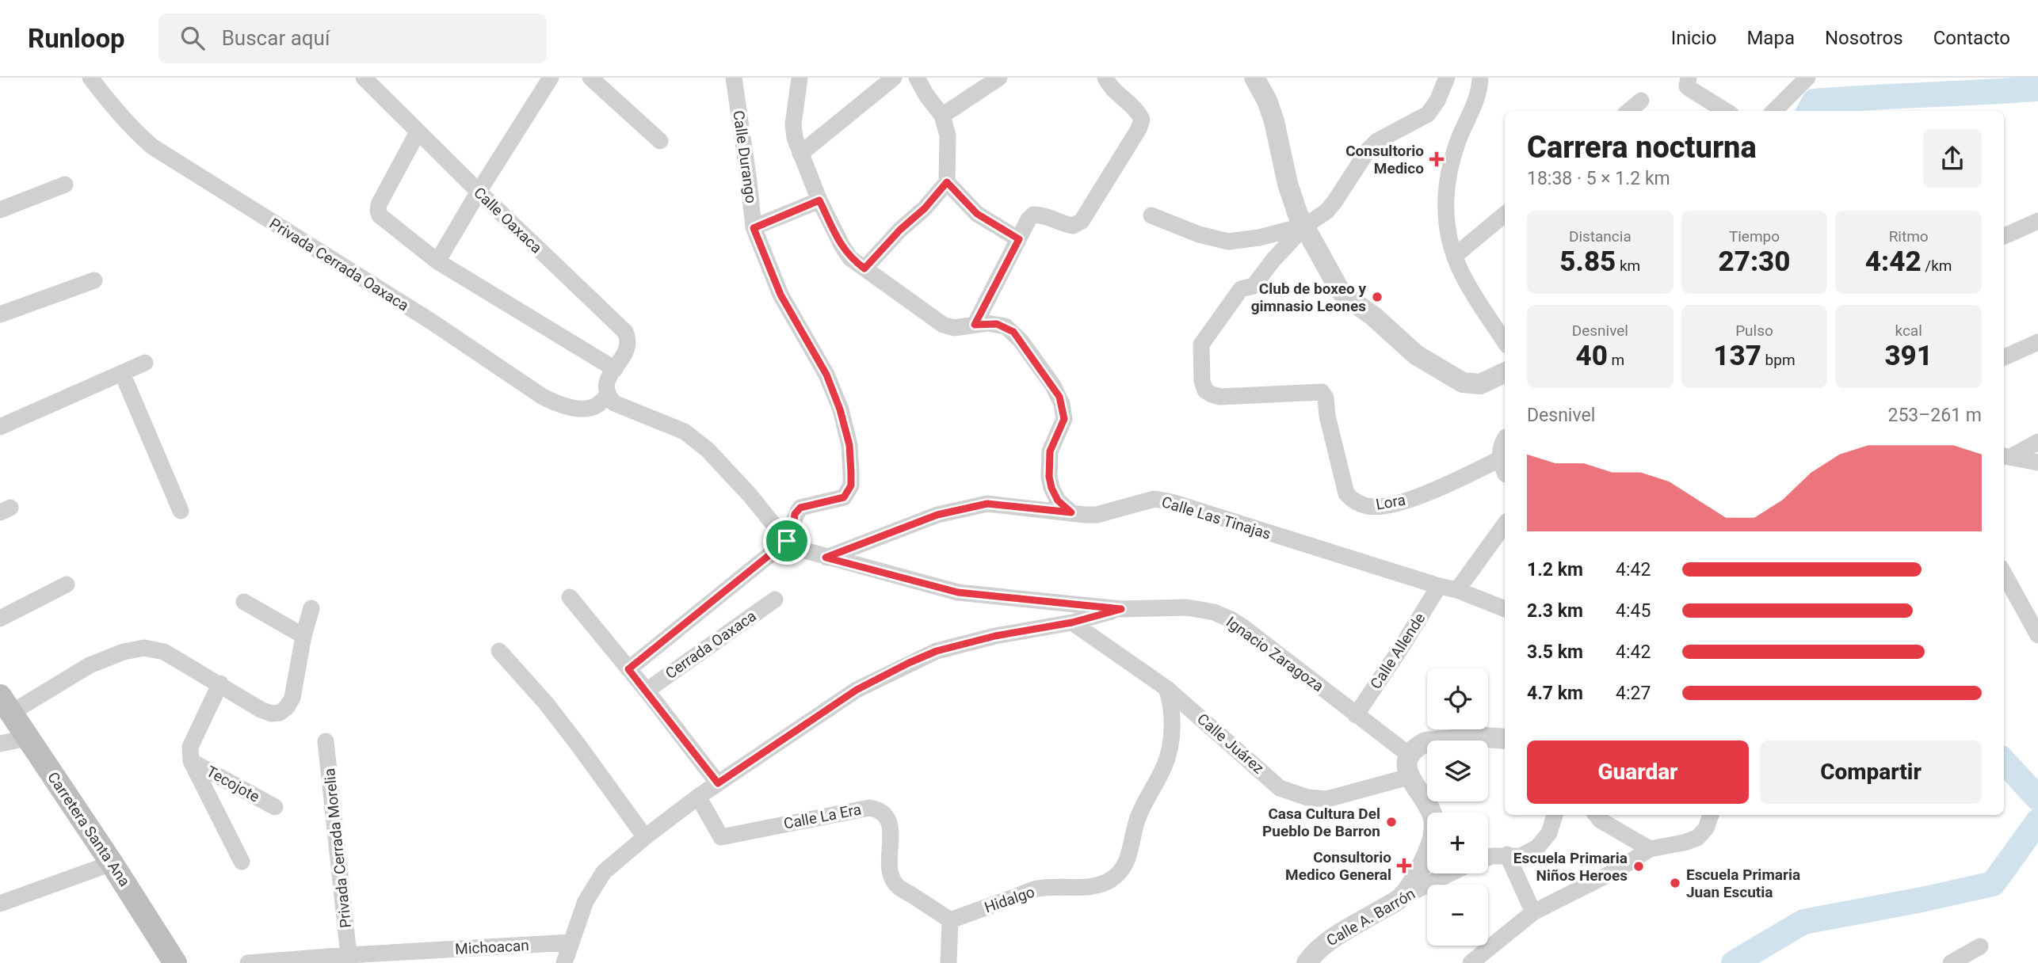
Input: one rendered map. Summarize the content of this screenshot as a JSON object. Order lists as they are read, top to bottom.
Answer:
{
  "streets": {
    "main road": ["Carretera Santa Ana"],
    "street": [
      "Calle Durango",
      "Calle Oaxaca",
      "Privada Cerrada Oaxaca",
      "Lora",
      "Calle Las Tinajas",
      "Cerrada Oaxaca",
      "Calle Allende",
      "Ignacio Zaragoza",
      "Calle Juárez",
      "Tecojote",
      "Calle La Era",
      "Privada Cerrada Morelia",
      "Hidalgo",
      "Calle A. Barrón",
      "Michoacan"
    ]
  },
  "crossings": [
    ["Calle Oaxaca", "Privada Cerrada Oaxaca"],
    ["Calle Las Tinajas", "Calle Allende"],
    ["Calle Allende", "Ignacio Zaragoza"],
    ["Calle Juárez", "Hidalgo"],
    ["Calle La Era", "Hidalgo"],
    ["Privada Cerrada Morelia", "Michoacan"]
  ],
  "places": {
    "health": ["Consultorio Medico", "Consultorio Medico General"],
    "other": [
      "Club de boxeo y gimnasio Leones",
      "Casa Cultura Del Pueblo De Barron",
      "Escuela Primaria Niños Heroes",
      "Escuela Primaria Juan Escutia"
    ]
  },
  "page": {
    "header": "Runloop",
    "search": "Buscar aquí",
    "nav": [
      "Inicio",
      "Mapa",
      "Nosotros",
      "Contacto"
    ],
    "heading": ["Carrera nocturna", "18:38 · 5 × 1.2 km"],
    "stats": [
      ["Distancia", "5.85 km"],
      ["Tiempo", "27:30"],
      ["Ritmo", "4:42 /km"],
      ["Desnivel", "40 m"],
      ["Pulso", "137 bpm"],
      ["kcal", "391"]
    ],
    "chart": ["Desnivel", "253–261 m"],
    "list": [
      {
        "name": "1.2 km",
        "note": "4:42"
      },
      {
        "name": "2.3 km",
        "note": "4:45"
      },
      {
        "name": "3.5 km",
        "note": "4:42"
      },
      {
        "name": "4.7 km",
        "note": "4:27"
      }
    ],
    "map_buttons": ["+", "−"],
    "buttons": ["Guardar", "Compartir"]
  }
}
